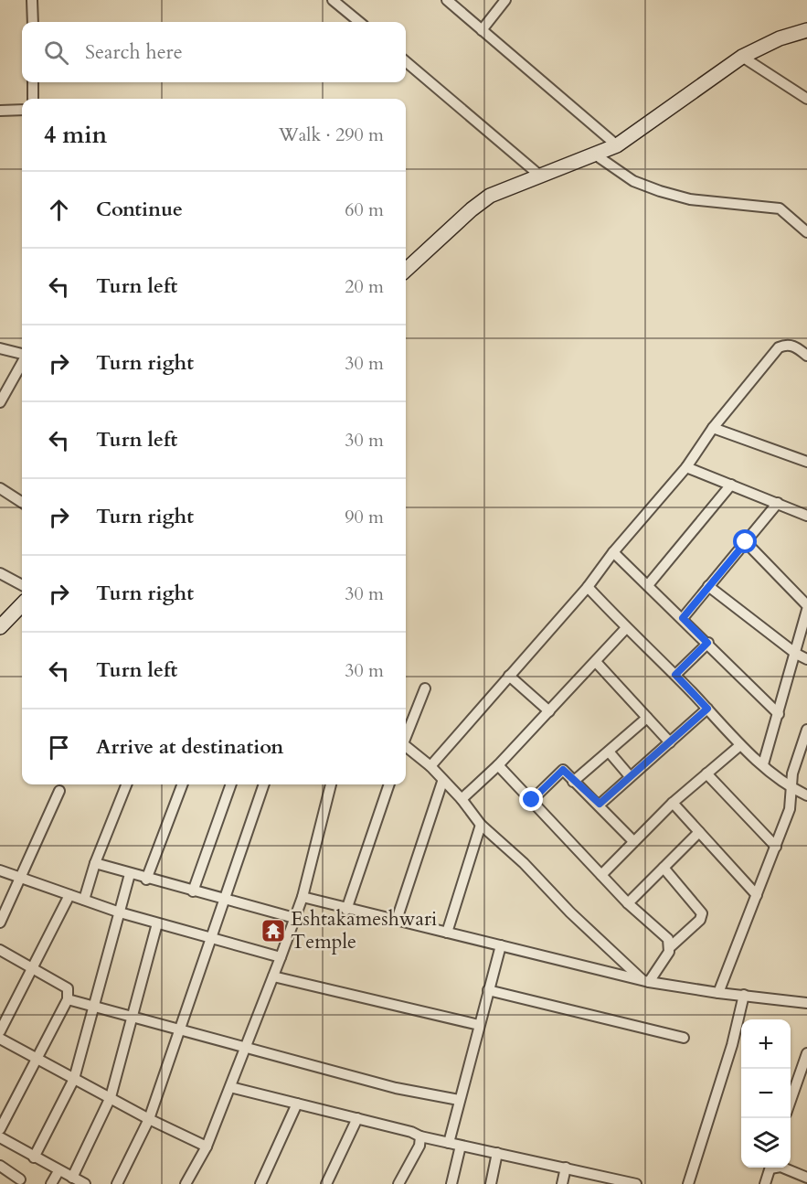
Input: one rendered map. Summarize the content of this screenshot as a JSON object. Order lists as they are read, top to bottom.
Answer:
{
  "places": {
    "temple": ["Eshtakameshwari Temple"]
  },
  "page": {
    "search": "Search here",
    "heading": ["4 min", "Walk · 290 m"],
    "list": [
      ["Continue", "60 m"],
      ["Turn left", "20 m"],
      ["Turn right", "30 m"],
      ["Turn left", "30 m"],
      ["Turn right", "90 m"],
      ["Turn right", "30 m"],
      ["Turn left", "30 m"],
      "Arrive at destination"
    ],
    "map_buttons": ["+", "−"]
  }
}
